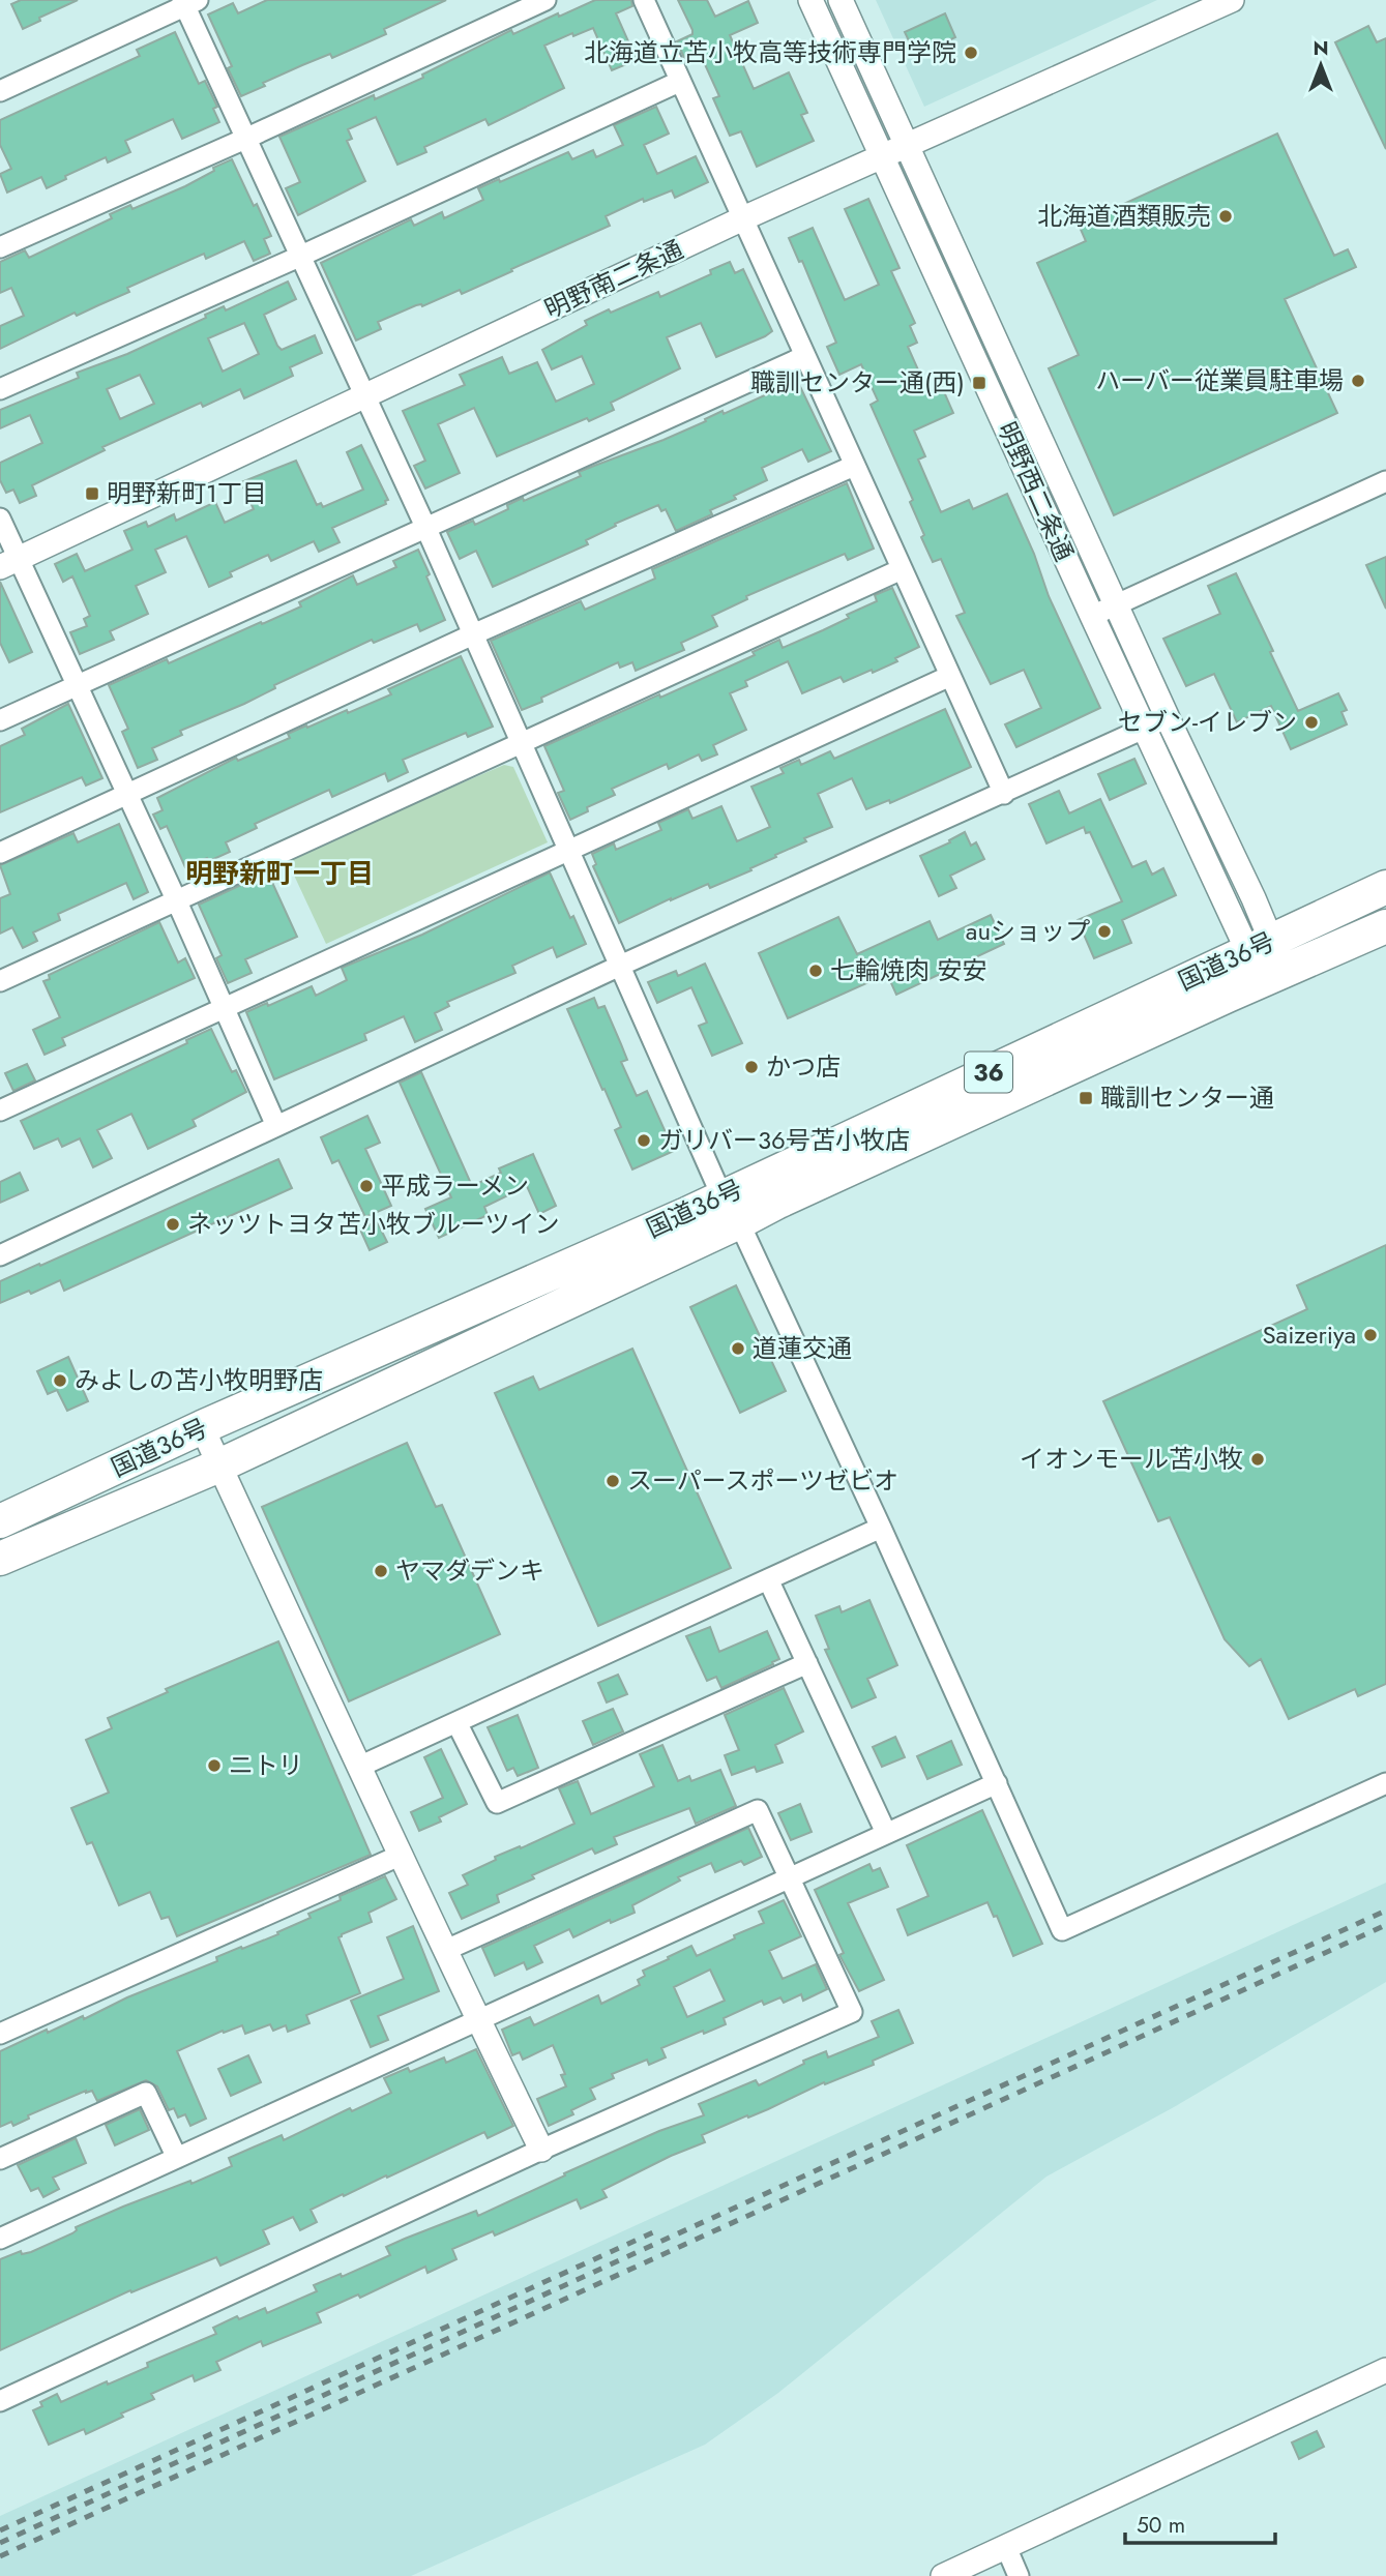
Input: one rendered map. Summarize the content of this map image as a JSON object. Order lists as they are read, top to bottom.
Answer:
{
  "streets": {
    "highway": ["国道36号", "36"],
    "street": ["明野南二条通", "明野西二条通"]
  },
  "crossings": [
    ["明野南二条通", "明野西二条通"],
    ["明野西二条通", "国道36号"]
  ],
  "districts": ["明野新町一丁目"],
  "places": {
    "other": [
      "北海道立苫小牧高等技術専門学院",
      "北海道酒類販売",
      "ハーバー従業員駐車場",
      "セブン-イレブン",
      "auショップ",
      "七輪焼肉 安安",
      "かつ店",
      "ガリバー36号苫小牧店",
      "平成ラーメン",
      "ネッツトヨタ苫小牧ブルーツイン",
      "Saizeriya",
      "道蓮交通",
      "みよしの苫小牧明野店",
      "イオンモール苫小牧",
      "スーパースポーツゼビオ",
      "ヤマダデンキ",
      "ニトリ"
    ],
    "transit": ["職訓センター通(西)", "明野新町1丁目", "職訓センター通"]
  },
  "scale_bar": "50 m",
  "north": "top"
}
